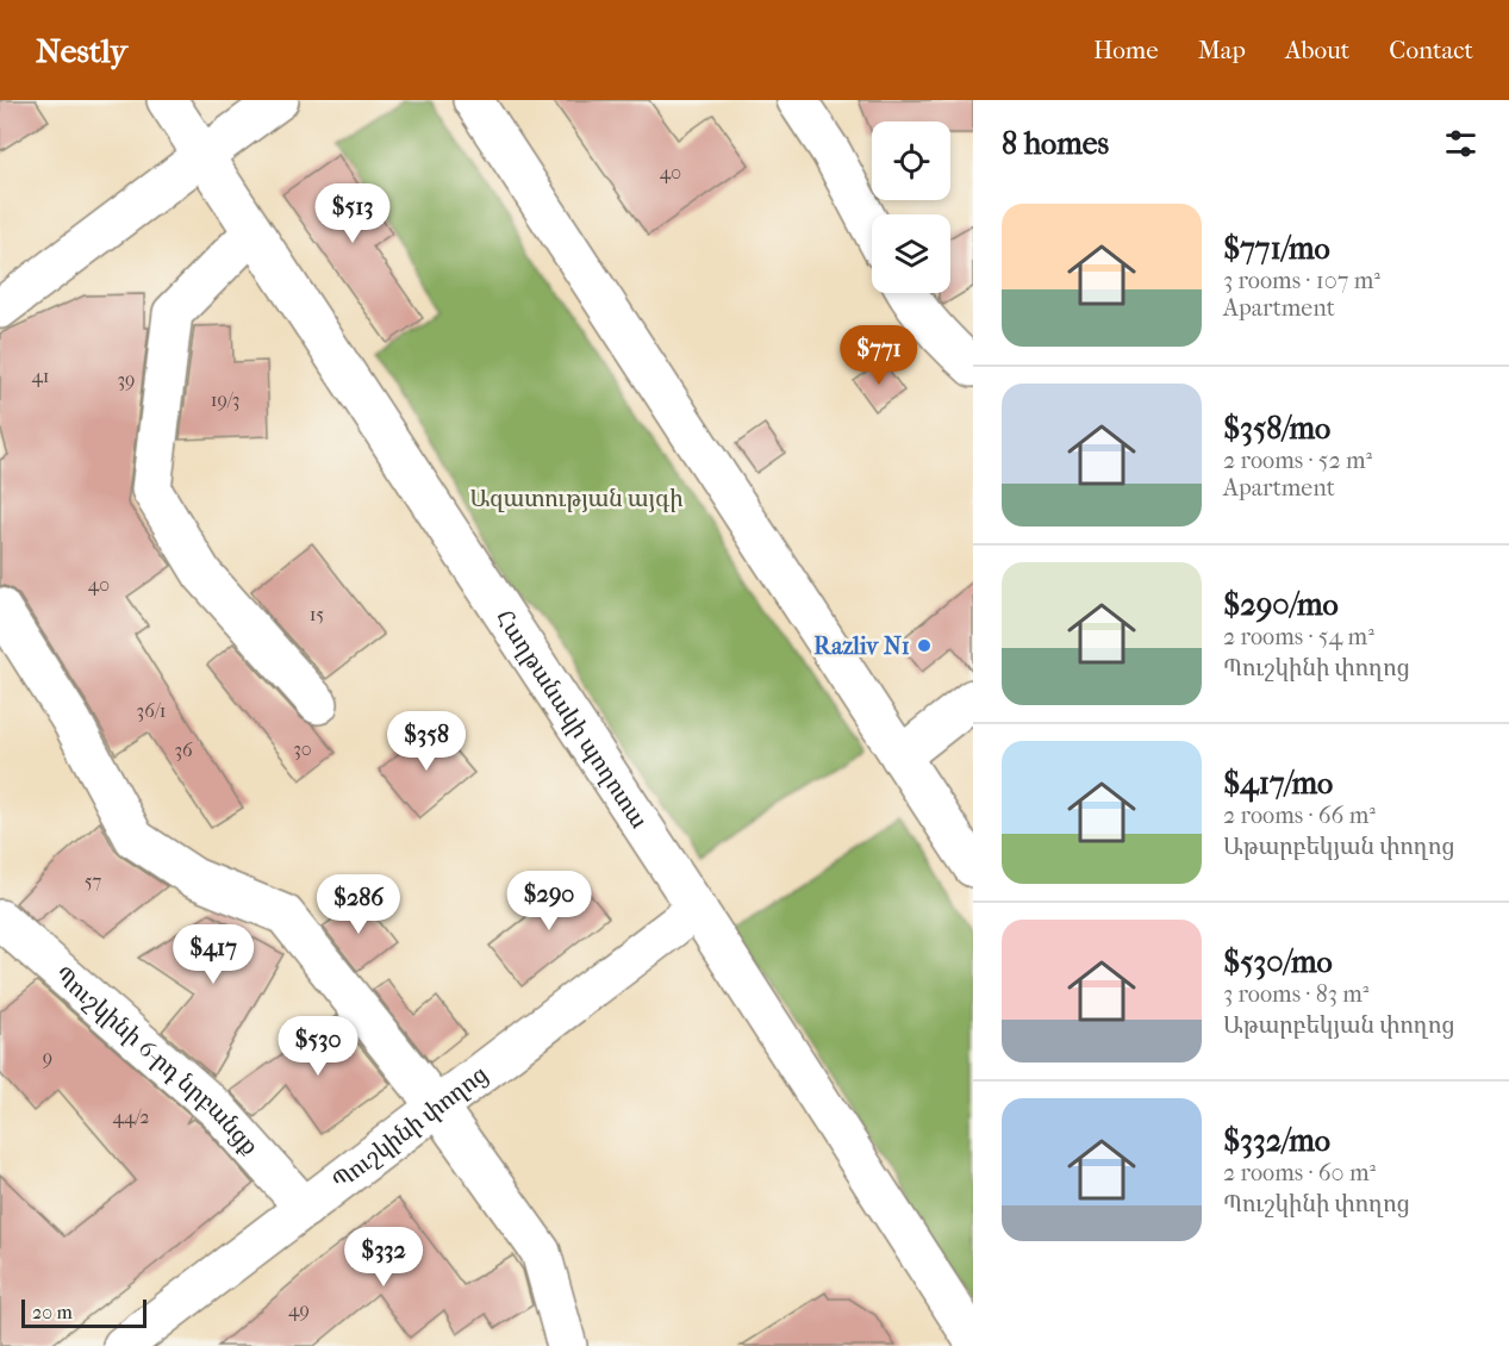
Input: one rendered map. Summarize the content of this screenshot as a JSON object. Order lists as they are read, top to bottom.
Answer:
{
  "streets": {
    "main road": ["Հաղթանակի պողոտա", "Պուշկինի 6-րդ նրբանցք", "Պուշկինի փողոց"]
  },
  "crossings": [
    ["Հաղթանակի պողոտա", "Պուշկինի փողոց"],
    ["Պուշկինի 6-րդ նրբանցք", "Պուշկինի փողոց"]
  ],
  "parks": ["Ազատության այգի"],
  "places": ["Razliv N1"],
  "house_numbers": [
    "40",
    "41",
    "39",
    "19/3",
    "40",
    "15",
    "36/1",
    "30",
    "36",
    "57",
    "9",
    "44/2",
    "49"
  ],
  "scale_bar": "20 m",
  "page": {
    "header": "Nestly",
    "nav": [
      "Home",
      "Map",
      "About",
      "Contact"
    ],
    "heading": "8 homes",
    "price": [
      "$513",
      "$771",
      "$358",
      "$290",
      "$286",
      "$417",
      "$530",
      "$332"
    ],
    "list": [
      {
        "name": "$771/mo",
        "note": "3 rooms · 107 m² · Apartment"
      },
      {
        "name": "$358/mo",
        "note": "2 rooms · 52 m² · Apartment"
      },
      {
        "name": "$290/mo",
        "note": "2 rooms · 54 m² · Պուշկինի փողոց"
      },
      {
        "name": "$417/mo",
        "note": "2 rooms · 66 m² · Աթարբեկյան փողոց"
      },
      {
        "name": "$530/mo",
        "note": "3 rooms · 83 m² · Աթարբեկյան փողոց"
      },
      {
        "name": "$332/mo",
        "note": "2 rooms · 60 m² · Պուշկինի փողոց"
      }
    ],
    "scale": "20 m"
  }
}
